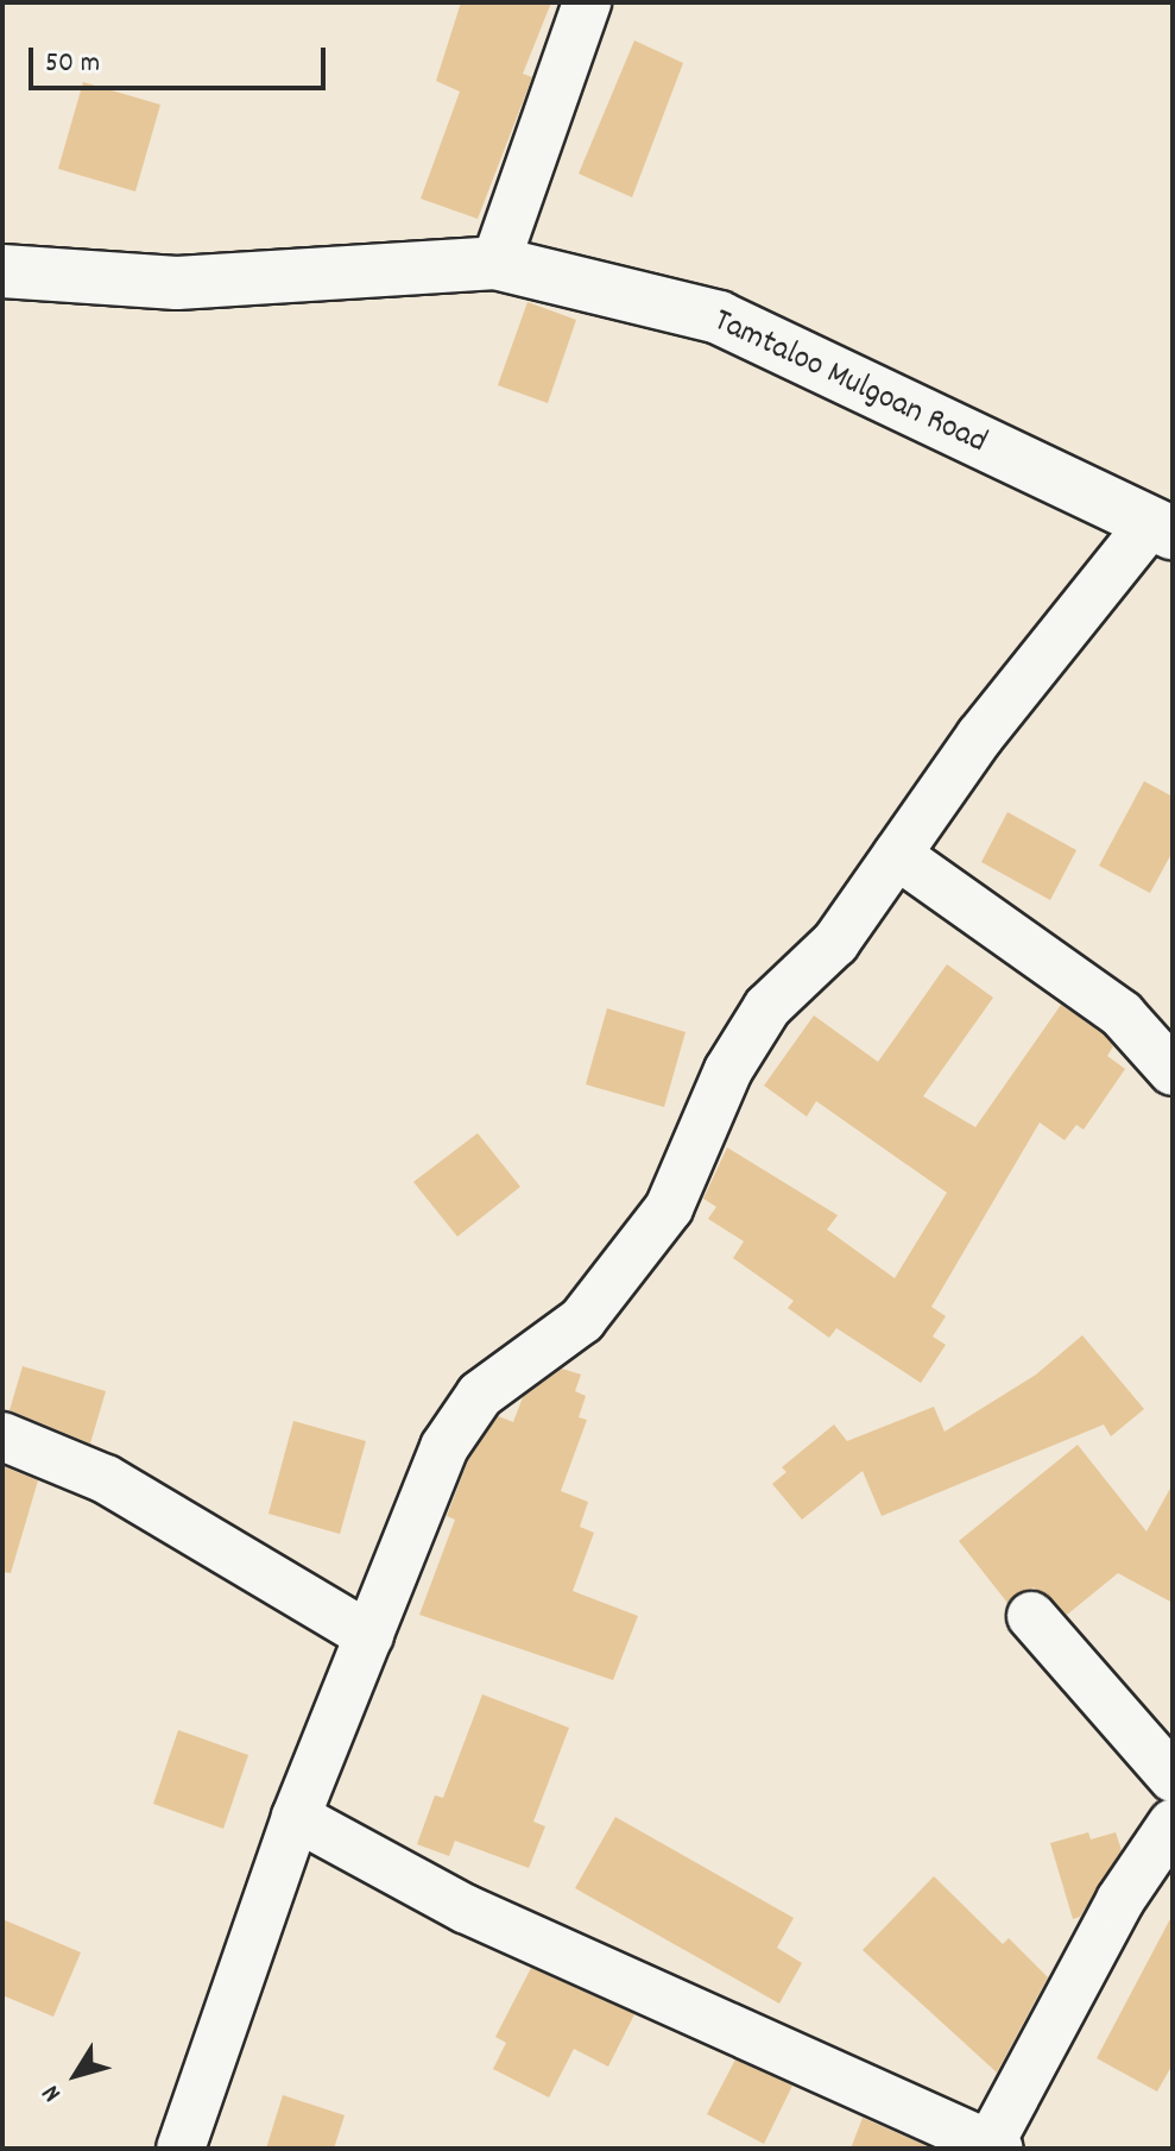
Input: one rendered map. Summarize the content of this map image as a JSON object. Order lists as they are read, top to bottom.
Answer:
{
  "streets": {
    "main road": ["Tamtaloo Mulgoan Road"]
  },
  "scale_bar": "50 m",
  "north": "bottom left"
}
